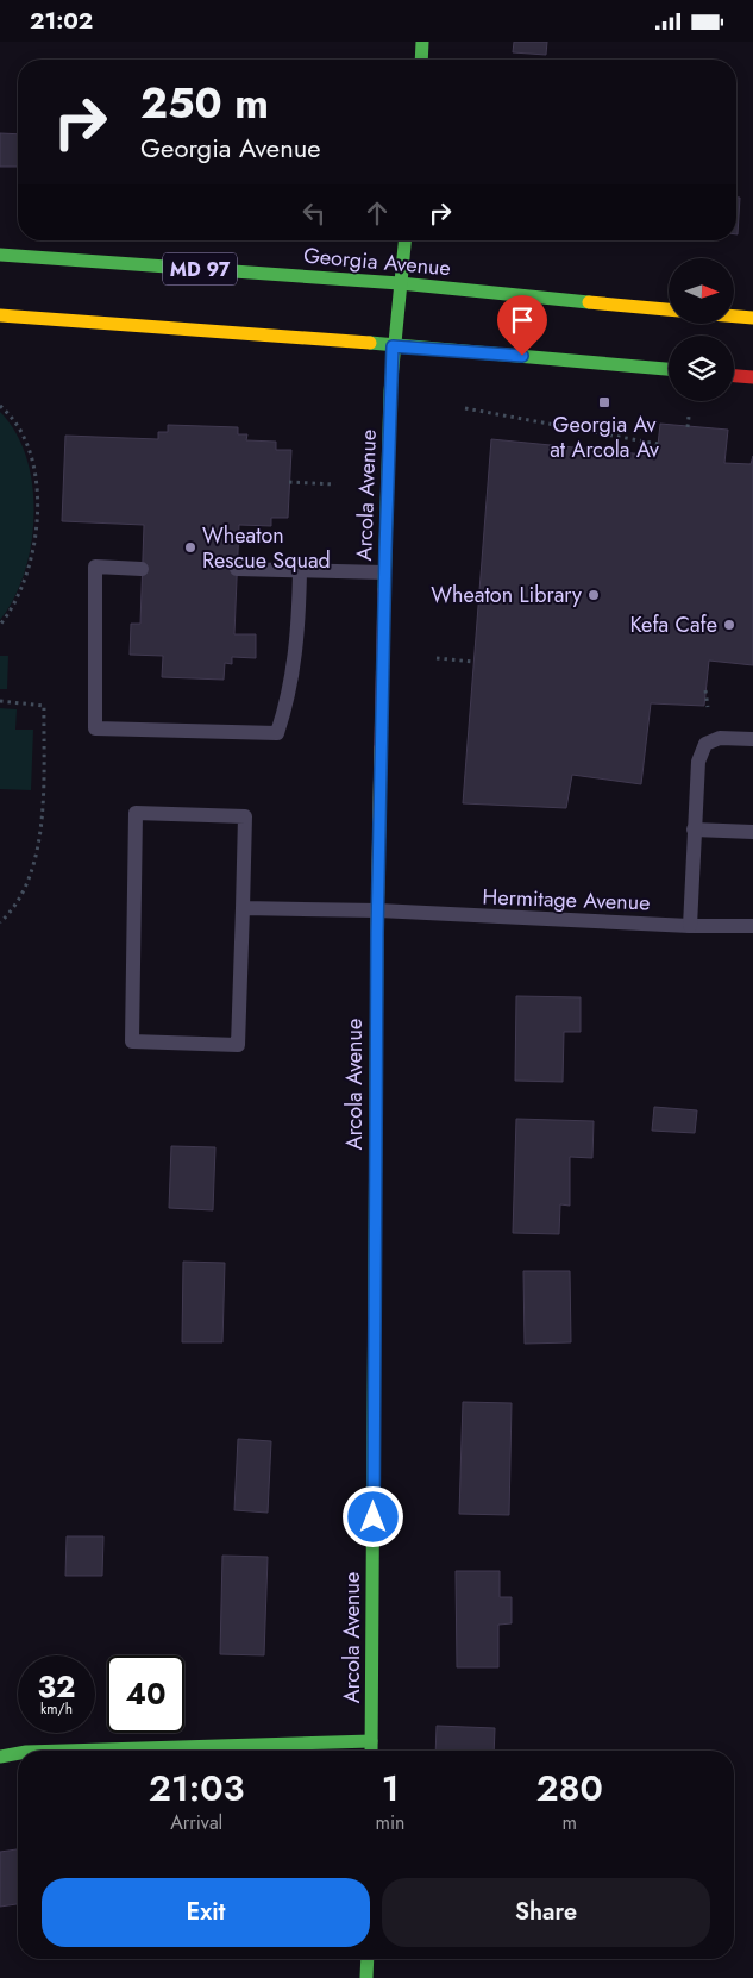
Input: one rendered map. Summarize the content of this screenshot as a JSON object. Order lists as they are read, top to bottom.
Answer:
{
  "streets": {
    "street": ["Georgia Avenue", "MD 97", "Arcola Avenue"],
    "lane": ["Hermitage Avenue"]
  },
  "crossings": [
    ["Georgia Avenue", "Arcola Avenue"],
    ["Arcola Avenue", "Hermitage Avenue"]
  ],
  "places": {
    "transit": ["Georgia Av at Arcola Av"],
    "other": ["Wheaton Rescue Squad", "Wheaton Library", "Kefa Cafe"]
  },
  "north": "right",
  "page": {
    "status": "21:02",
    "turn": ["250 m", "Georgia Avenue"],
    "speed": "32 km/h",
    "limit": "40",
    "eta": [
      "21:03",
      "Arrival",
      "1",
      "min",
      "280",
      "m"
    ],
    "buttons": ["Exit", "Share"]
  }
}
